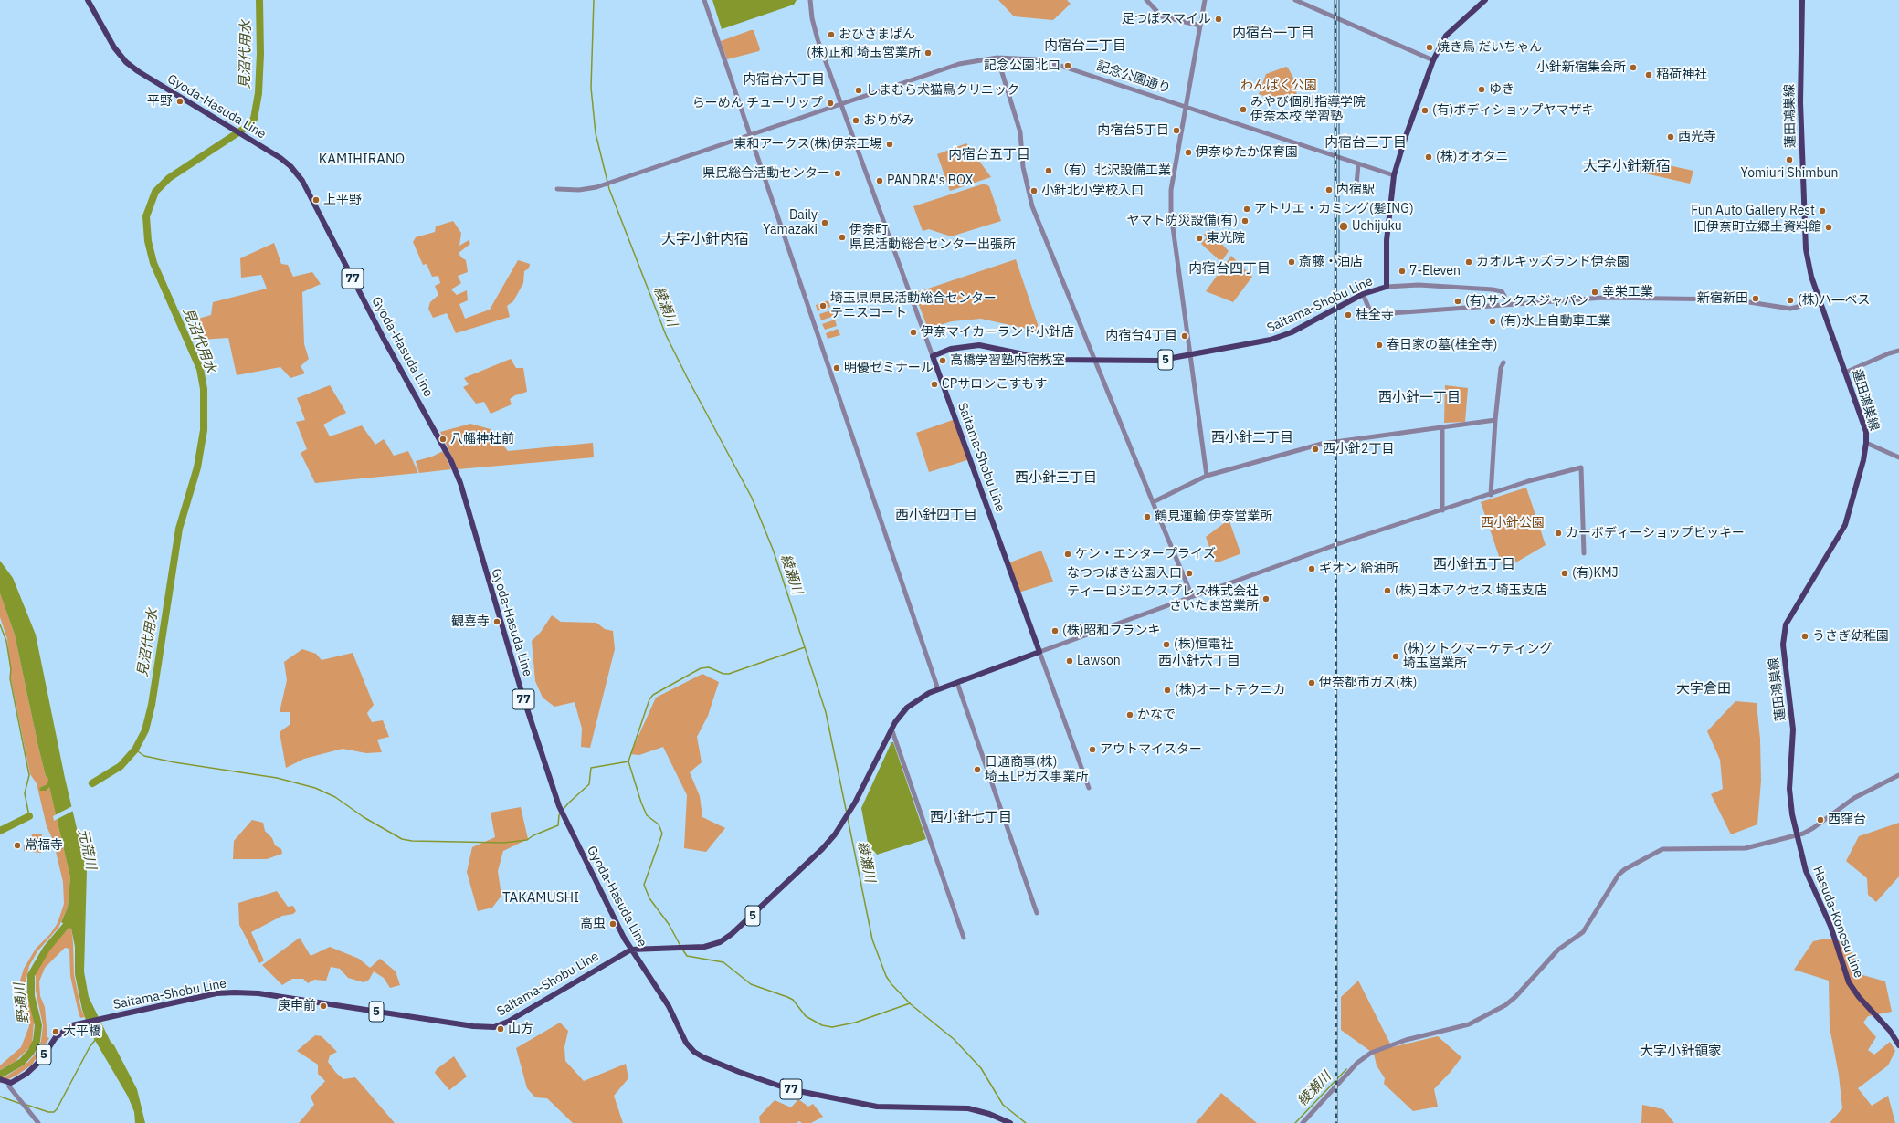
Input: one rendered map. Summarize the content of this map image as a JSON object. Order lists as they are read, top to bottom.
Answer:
{
  "streets": {
    "main road": [
      "Gyoda-Hasuda Line",
      "蓮田鴻巣線",
      "77",
      "Saitama-Shobu Line",
      "5",
      "Hasuda-Konosu Line"
    ],
    "street": ["記念公園通り"]
  },
  "crossings": [
    ["記念公園通り", "Saitama-Shobu Line"],
    ["Gyoda-Hasuda Line", "Saitama-Shobu Line"],
    ["蓮田鴻巣線", "Hasuda-Konosu Line"],
    ["Saitama-Shobu Line", "5"]
  ],
  "districts": [
    "内宿台一丁目",
    "内宿台二丁目",
    "内宿台六丁目",
    "内宿台三丁目",
    "内宿台五丁目",
    "KAMIHIRANO",
    "大字小針新宿",
    "大字小針内宿",
    "内宿台四丁目",
    "西小針一丁目",
    "西小針二丁目",
    "西小針三丁目",
    "西小針四丁目",
    "西小針五丁目",
    "西小針六丁目",
    "大字倉田",
    "西小針七丁目",
    "TAKAMUSHI",
    "大字小針領家"
  ],
  "water": [
    "見沼代用水",
    "綾瀬川",
    "元荒川",
    "野通川"
  ],
  "parks": ["わんぱく公園", "西小針公園"],
  "places": [
    "足つぼスマイル",
    "おひさまぱん",
    "焼き鳥 だいちゃん",
    "(株)正和 埼玉営業所",
    "記念公園北口",
    "小針新宿集会所",
    "稲荷神社",
    "ゆき",
    "しまむら犬猫鳥クリニック",
    "平野",
    "らーめん チューリップ",
    "みやび個別指導学院 伊奈本校 学習塾",
    "(有)ボディショップヤマザキ",
    "おりがみ",
    "内宿台5丁目",
    "西光寺",
    "東和アークス(株)伊奈工場",
    "伊奈ゆたか保育園",
    "(株)オオタニ",
    "Yomiuri Shimbun",
    "（有）北沢設備工業",
    "県民総合活動センター",
    "PANDRA's BOX",
    "内宿駅",
    "小針北小学校入口",
    "上平野",
    "アトリエ・カミング(髪ING)",
    "Fun Auto Gallery Rest",
    "ヤマト防災設備(有)",
    "Daily Yamazaki",
    "Uchijuku",
    "旧伊奈町立郷土資料館",
    "伊奈町 県民活動総合センター出張所",
    "東光院",
    "斎藤・油店",
    "カオルキッズランド伊奈園",
    "7-Eleven",
    "幸栄工業",
    "新宿新田",
    "(株)ハ―ベス",
    "(有)サンクスジャパン",
    "埼玉県県民活動総合センター テニスコート",
    "桂全寺",
    "(有)水上自動車工業",
    "伊奈マイカーランド小針店",
    "内宿台4丁目",
    "春日家の墓(桂全寺)",
    "高橋学習塾内宿教室",
    "明優ゼミナール",
    "CPサロンこすもす",
    "八幡神社前",
    "西小針2丁目",
    "鶴見運輸 伊奈営業所",
    "カーボディーショップビッキー",
    "ケン・エンタープライズ",
    "ギオン 給油所",
    "なつつばき公園入口",
    "(有)KMJ",
    "(株)日本アクセス 埼玉支店",
    "ティーロジエクスプレス株式会社 さいたま営業所",
    "観喜寺",
    "(株)昭和フランキ",
    "うさぎ幼稚園",
    "(株)恒電社",
    "(株)クトクマーケティング 埼玉営業所",
    "Lawson",
    "伊奈都市ガス(株)",
    "(株)オートテクニカ",
    "かなで",
    "アウトマイスター",
    "日通商事(株) 埼玉LPガス事業所",
    "西窪台",
    "常福寺",
    "高虫",
    "庚申前",
    "山方",
    "大平橋"
  ]
}
